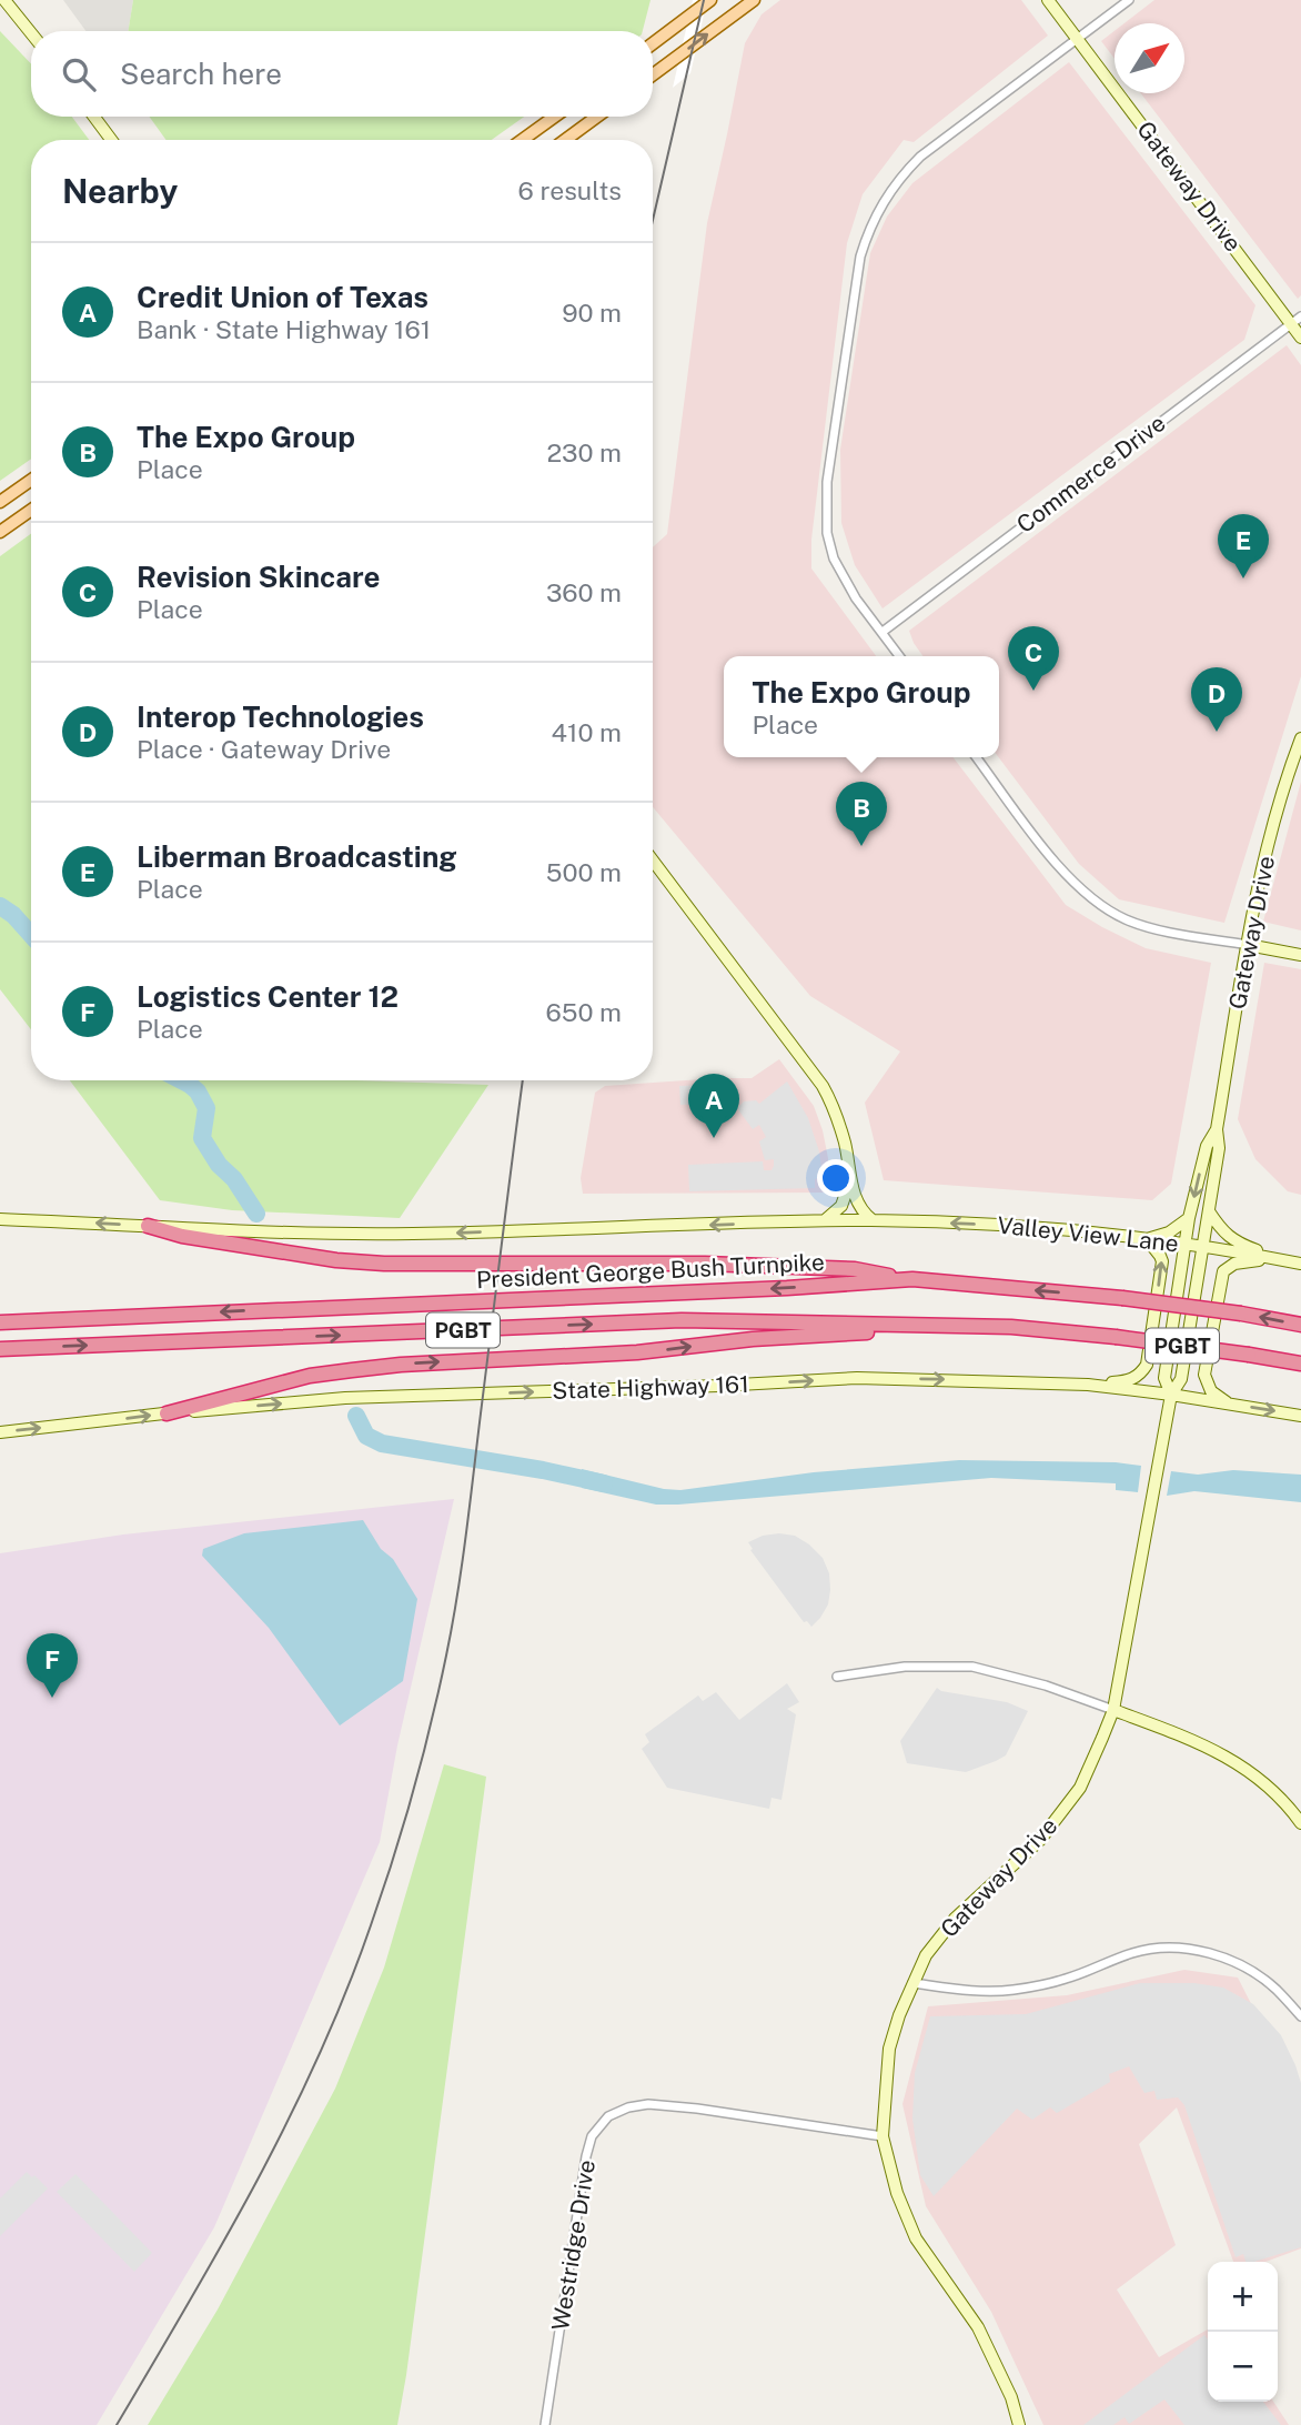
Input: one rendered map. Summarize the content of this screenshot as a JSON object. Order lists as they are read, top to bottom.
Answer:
{
  "streets": {
    "highway": ["President George Bush Turnpike", "PGBT"],
    "main road": ["Gateway Drive", "Valley View Lane", "State Highway 161"],
    "street": ["Commerce Drive", "Westridge Drive"]
  },
  "crossings": [
    ["Gateway Drive", "Commerce Drive"],
    ["Gateway Drive", "Valley View Lane"],
    ["Gateway Drive", "State Highway 161"],
    ["Gateway Drive", "Westridge Drive"]
  ],
  "one_way": ["Valley View Lane", "State Highway 161"],
  "north": "top right",
  "page": {
    "search": "Search here",
    "heading": ["Nearby", "6 results"],
    "list": [
      {
        "mark": "A",
        "name": "Credit Union of Texas",
        "note": "Bank · State Highway 161",
        "value": "90 m"
      },
      {
        "mark": "B",
        "name": "The Expo Group",
        "note": "Place",
        "value": "230 m"
      },
      {
        "mark": "C",
        "name": "Revision Skincare",
        "note": "Place",
        "value": "360 m"
      },
      {
        "mark": "D",
        "name": "Interop Technologies",
        "note": "Place · Gateway Drive",
        "value": "410 m"
      },
      {
        "mark": "E",
        "name": "Liberman Broadcasting",
        "note": "Place",
        "value": "500 m"
      },
      {
        "mark": "F",
        "name": "Logistics Center 12",
        "note": "Place",
        "value": "650 m"
      }
    ],
    "pins": [
      "E",
      "C",
      "D",
      "B",
      "A",
      "F"
    ],
    "popup": ["The Expo Group", "Place"],
    "map_buttons": ["+", "−"]
  }
}
